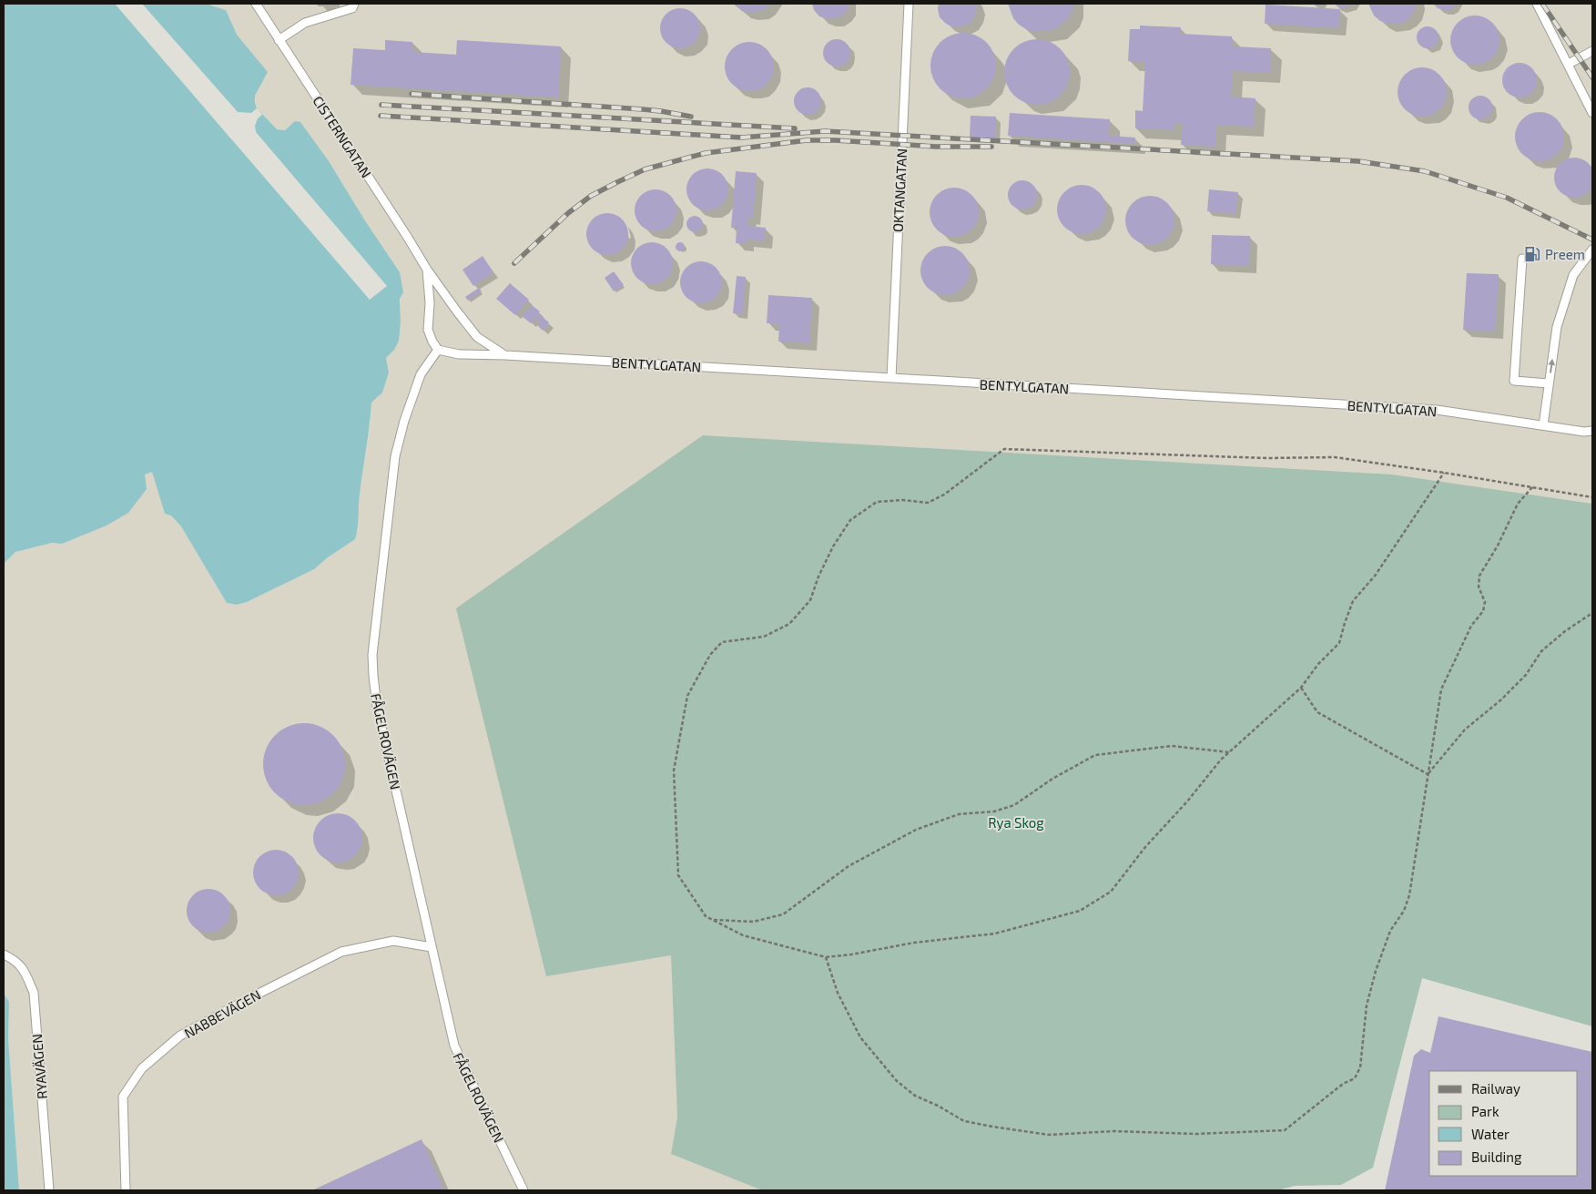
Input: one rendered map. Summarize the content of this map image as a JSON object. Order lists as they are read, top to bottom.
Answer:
{
  "streets": {
    "lane": [
      "CISTERNGATAN",
      "OKTANGATAN",
      "BENTYLGATAN",
      "FÅGELROVÄGEN",
      "NABBEVÄGEN",
      "RYAVÄGEN"
    ]
  },
  "crossings": [
    ["CISTERNGATAN", "BENTYLGATAN"],
    ["CISTERNGATAN", "FÅGELROVÄGEN"],
    ["OKTANGATAN", "BENTYLGATAN"],
    ["FÅGELROVÄGEN", "NABBEVÄGEN"]
  ],
  "parks": ["Rya Skog"],
  "places": {
    "fuel station": ["Preem"]
  },
  "legend": [
    "Railway",
    "Park",
    "Water",
    "Building"
  ]
}
